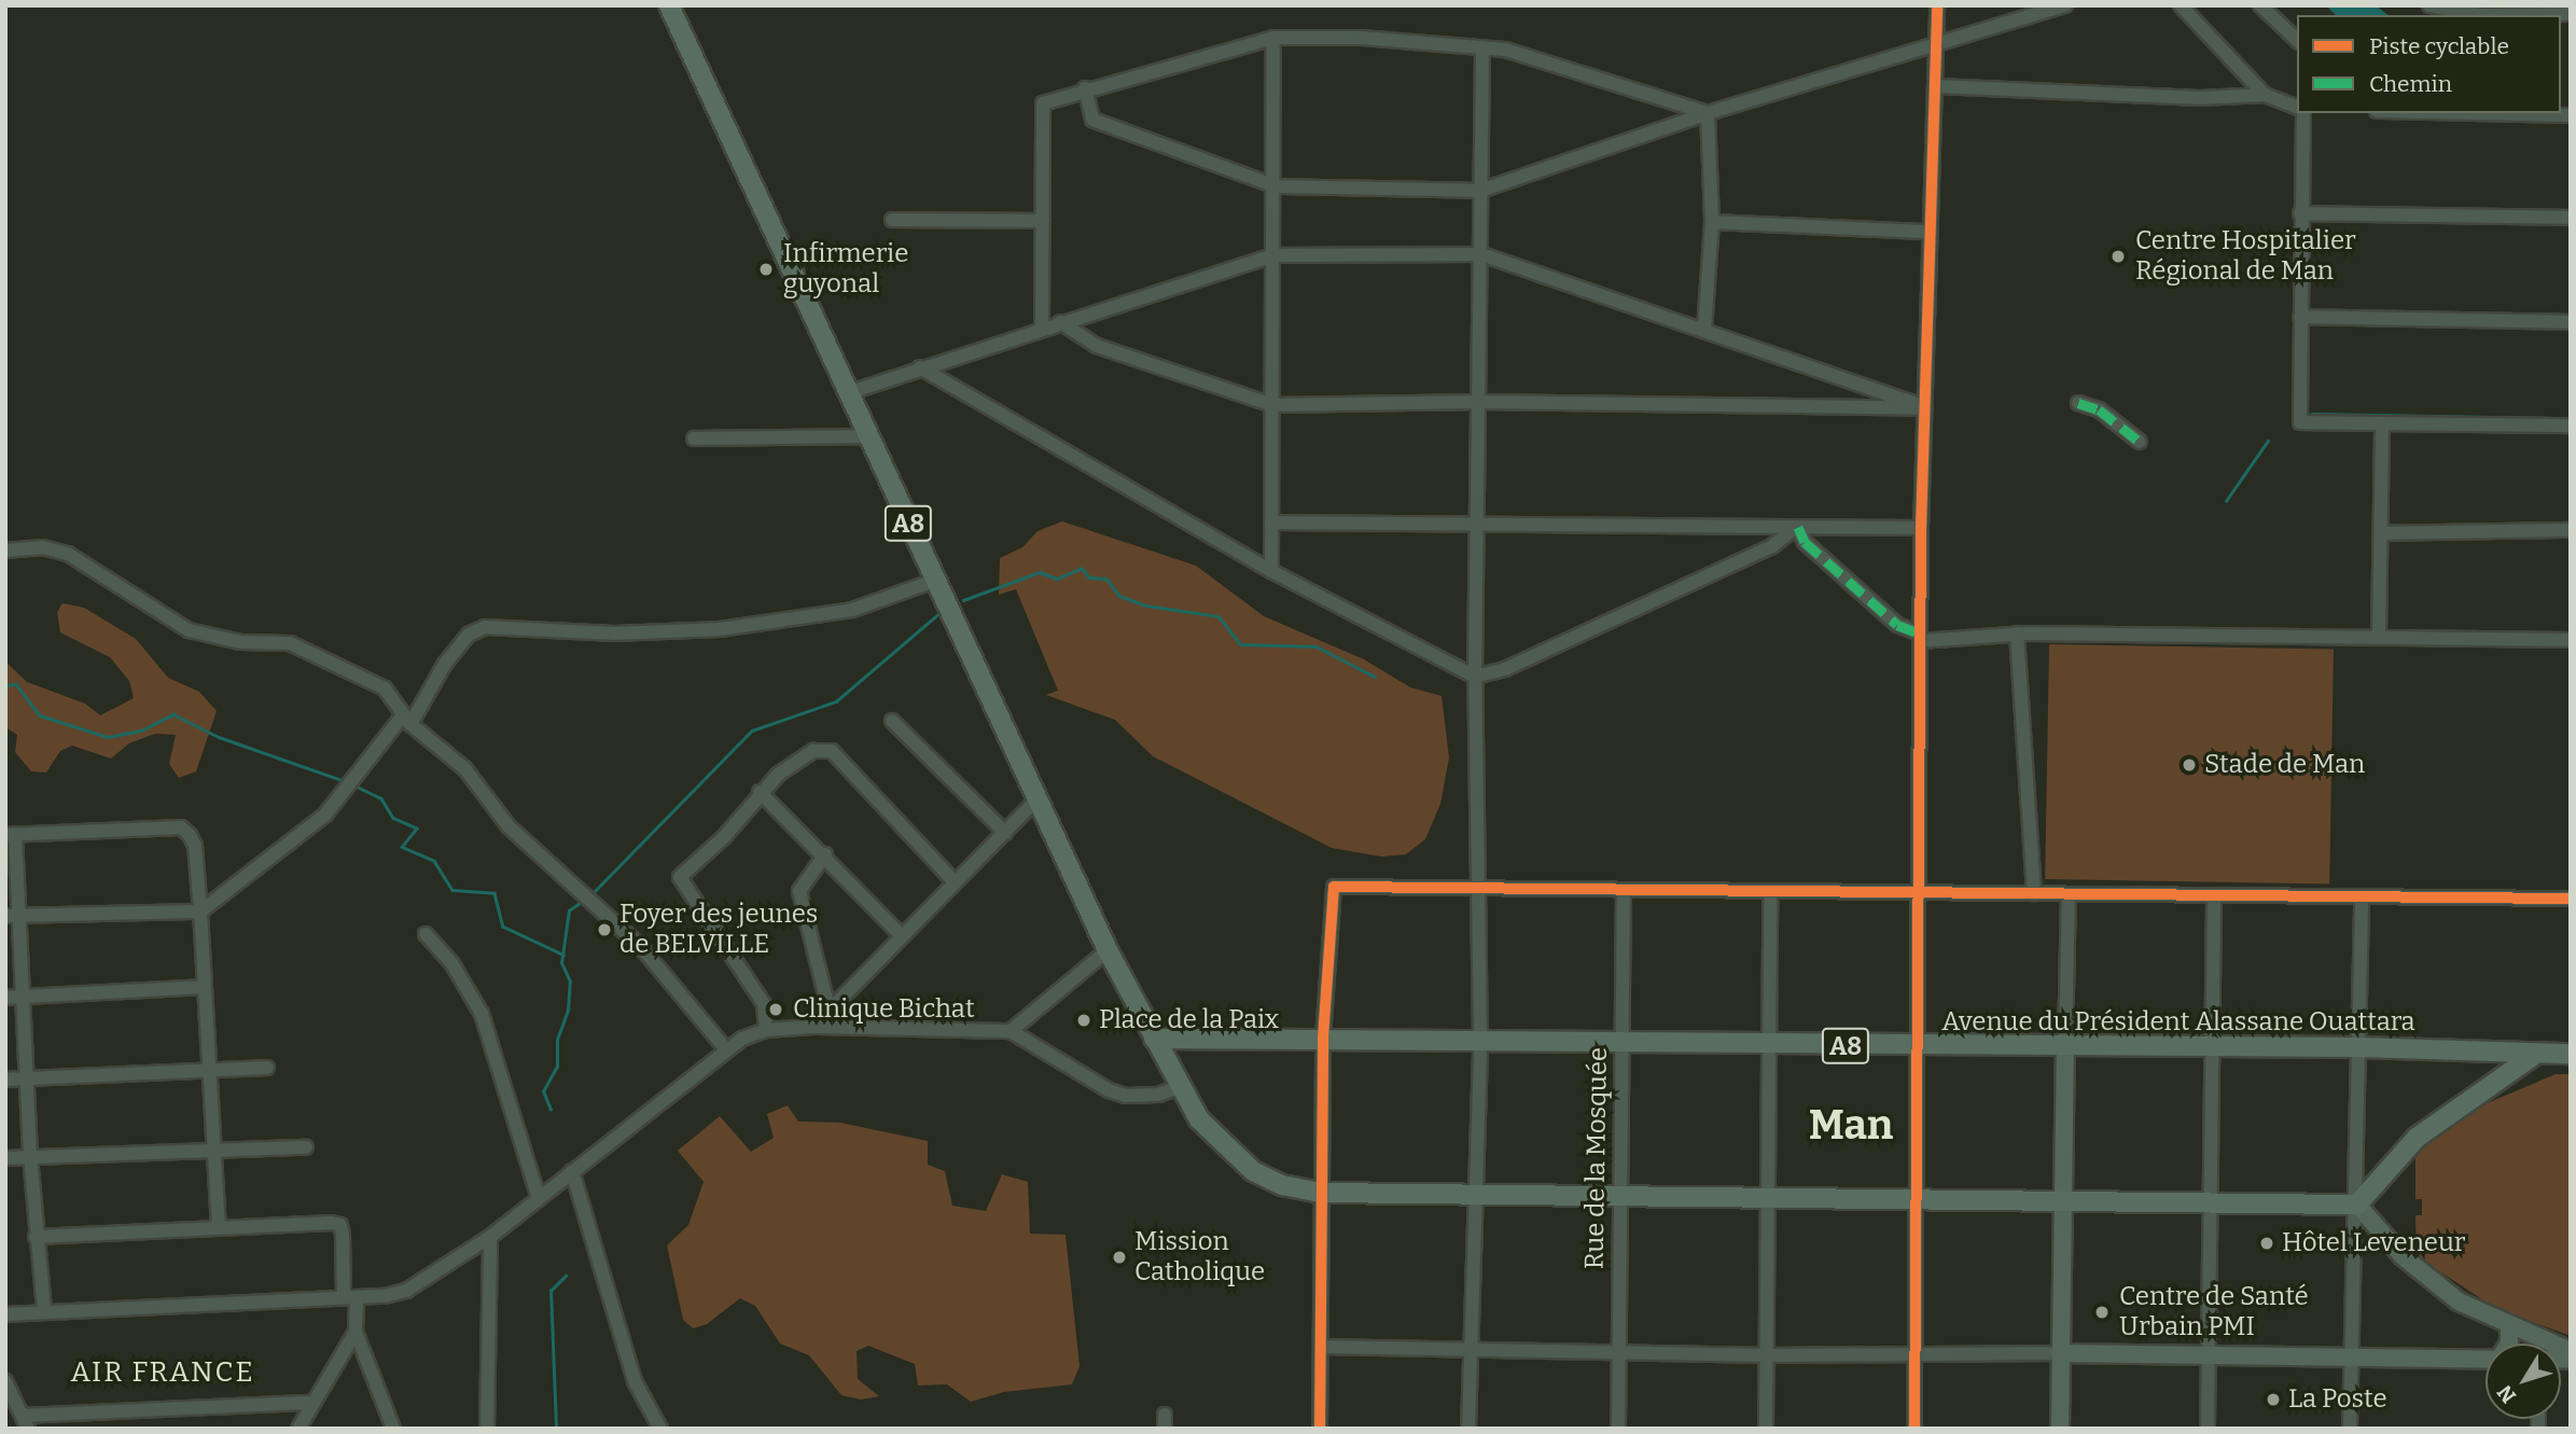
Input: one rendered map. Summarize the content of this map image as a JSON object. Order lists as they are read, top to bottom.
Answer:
{
  "streets": {
    "main road": ["A8", "Avenue du Président Alassane Ouattara"],
    "street": ["Rue de la Mosquée"]
  },
  "crossings": [
    ["A8", "Avenue du Président Alassane Ouattara"],
    ["A8", "Rue de la Mosquée"],
    ["Avenue du Président Alassane Ouattara", "Rue de la Mosquée"]
  ],
  "districts": ["Man", "AIR FRANCE"],
  "places": [
    "Centre Hospitalier Régional de Man",
    "Infirmerie guyonal",
    "Stade de Man",
    "Foyer des jeunes de BELVILLE",
    "Clinique Bichat",
    "Place de la Paix",
    "Hôtel Leveneur",
    "Mission Catholique",
    "Centre de Santé Urbain PMI",
    "La Poste"
  ],
  "legend": ["Piste cyclable", "Chemin"],
  "north": "bottom left"
}
